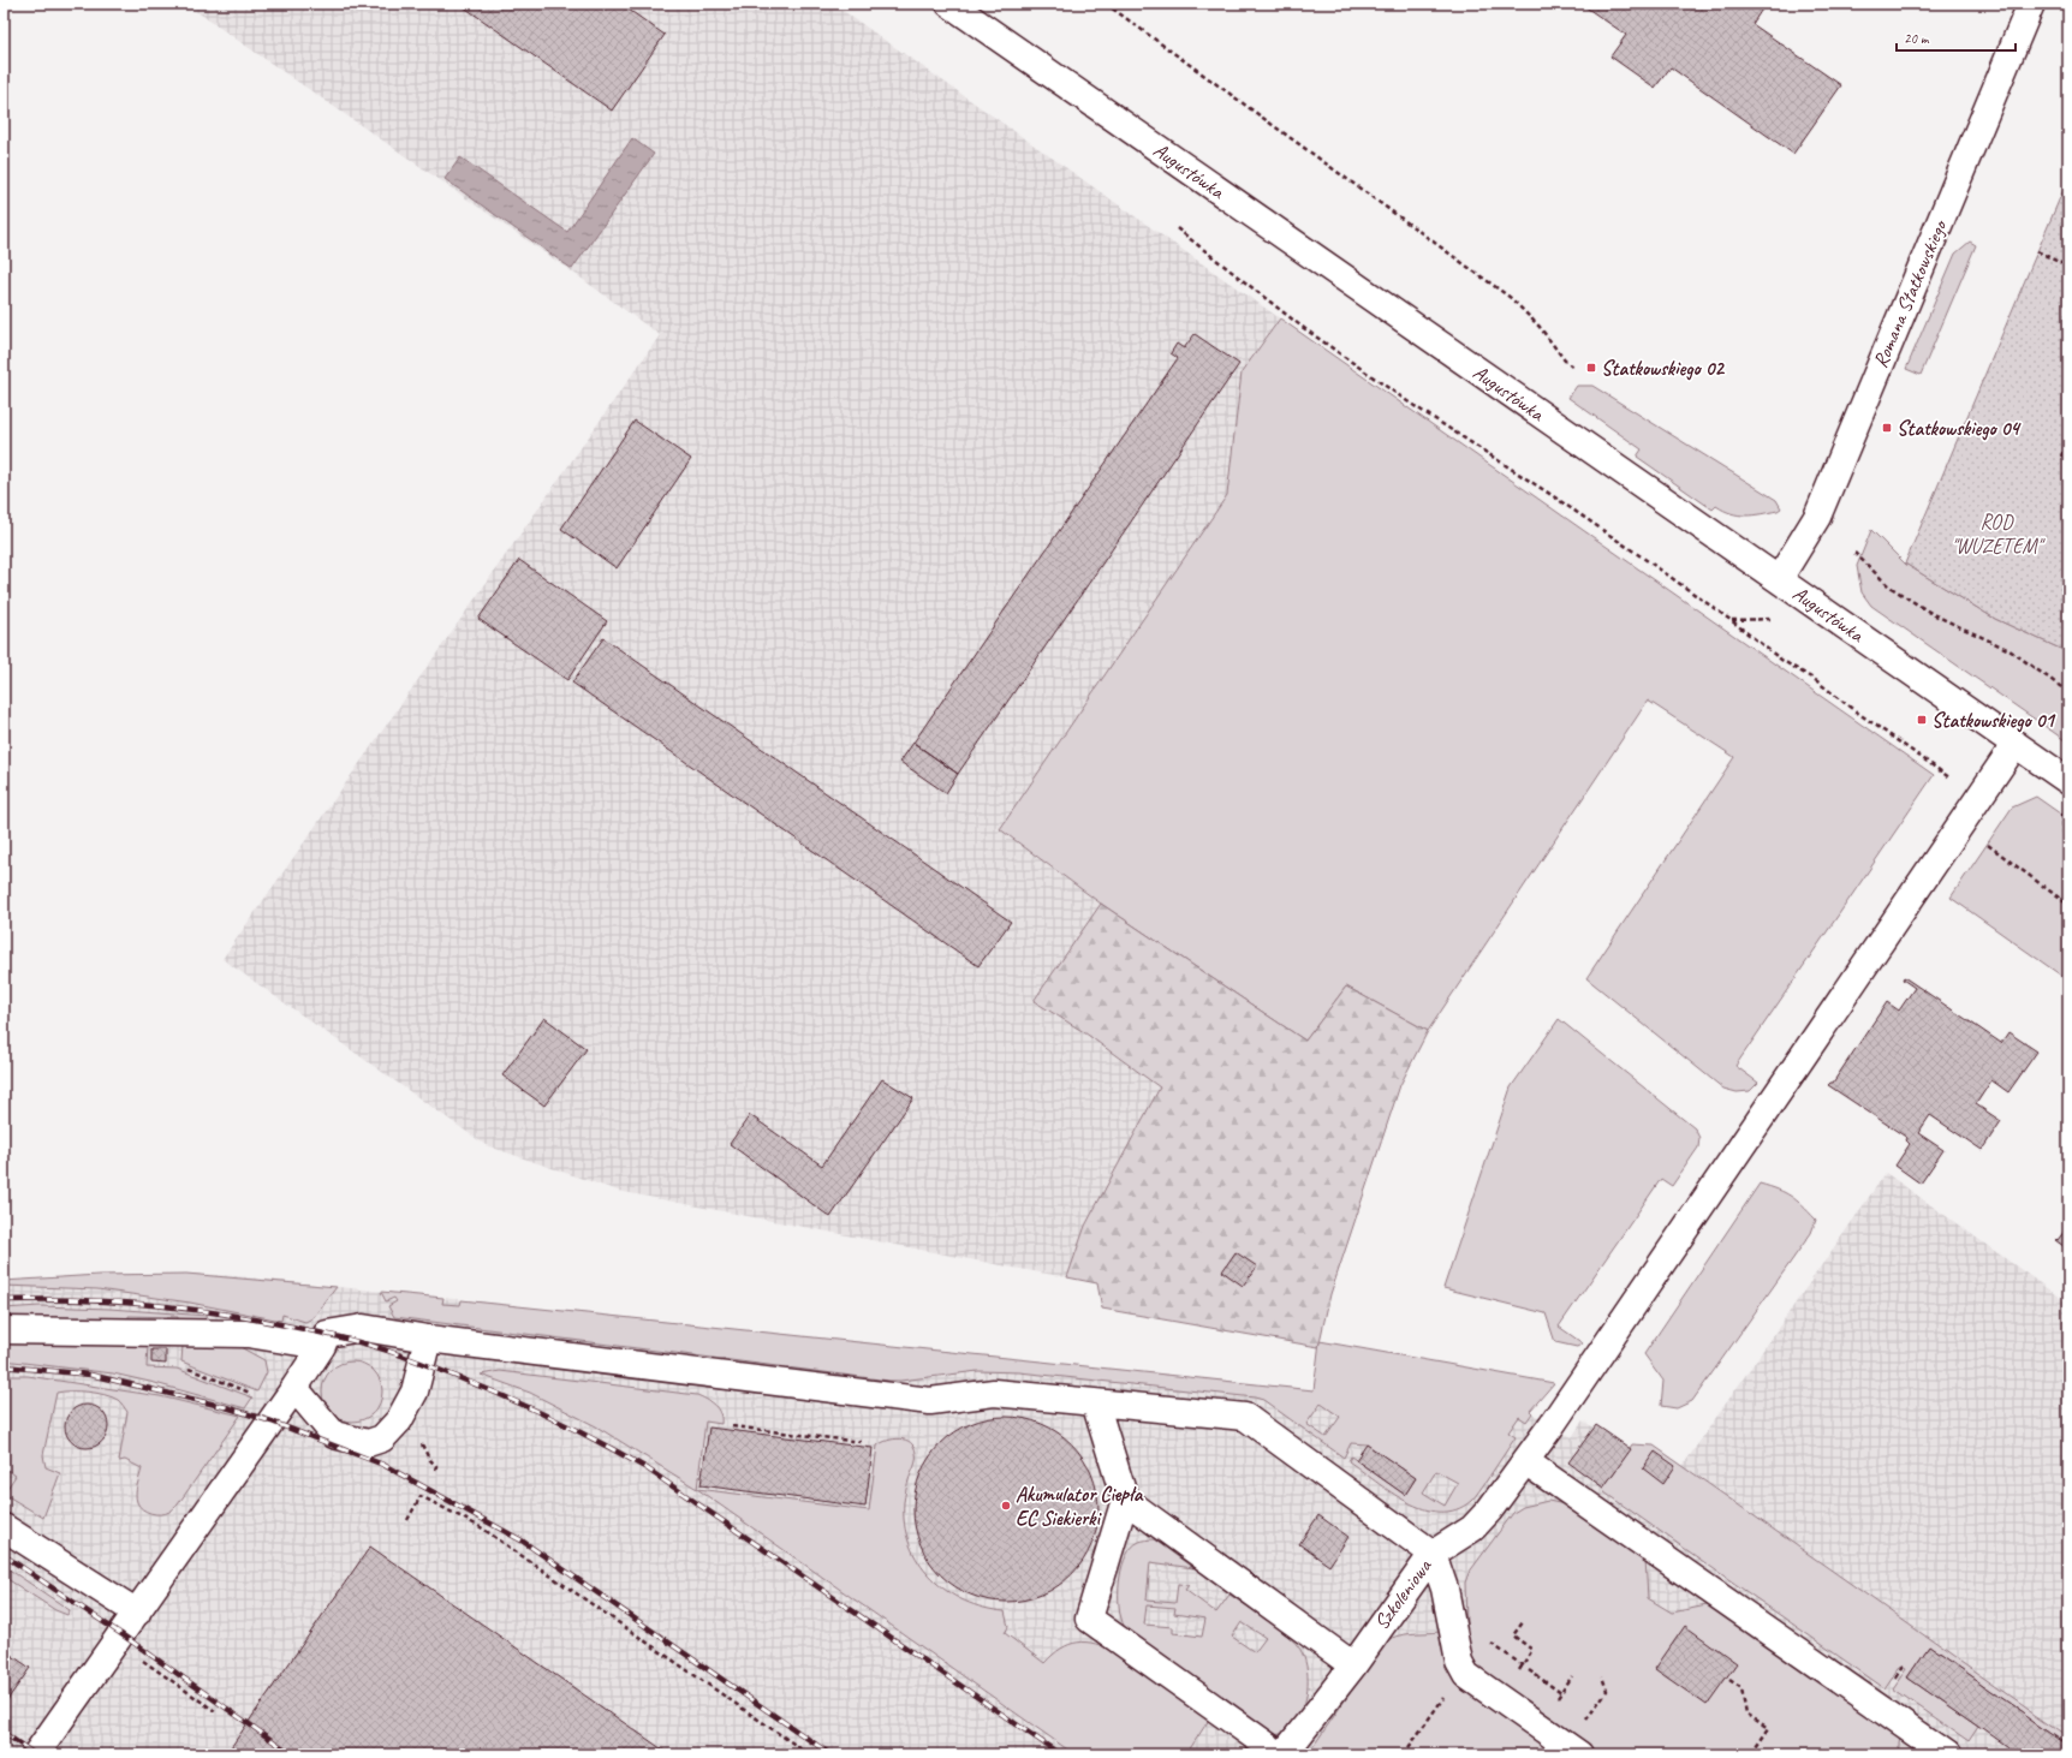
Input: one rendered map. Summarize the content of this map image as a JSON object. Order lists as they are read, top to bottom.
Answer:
{
  "streets": {
    "street": ["Augustówka", "Romana Statkowskiego", "Szkoleniowa"]
  },
  "crossings": [
    ["Augustówka", "Romana Statkowskiego"],
    ["Augustówka", "Szkoleniowa"]
  ],
  "parks": ["ROD \"WUZETEM\""],
  "places": {
    "transit": ["Statkowskiego 02", "Statkowskiego 04", "Statkowskiego 01"],
    "other": ["Akumulator Ciepła EC Siekierki"]
  },
  "scale_bar": "20 m"
}
